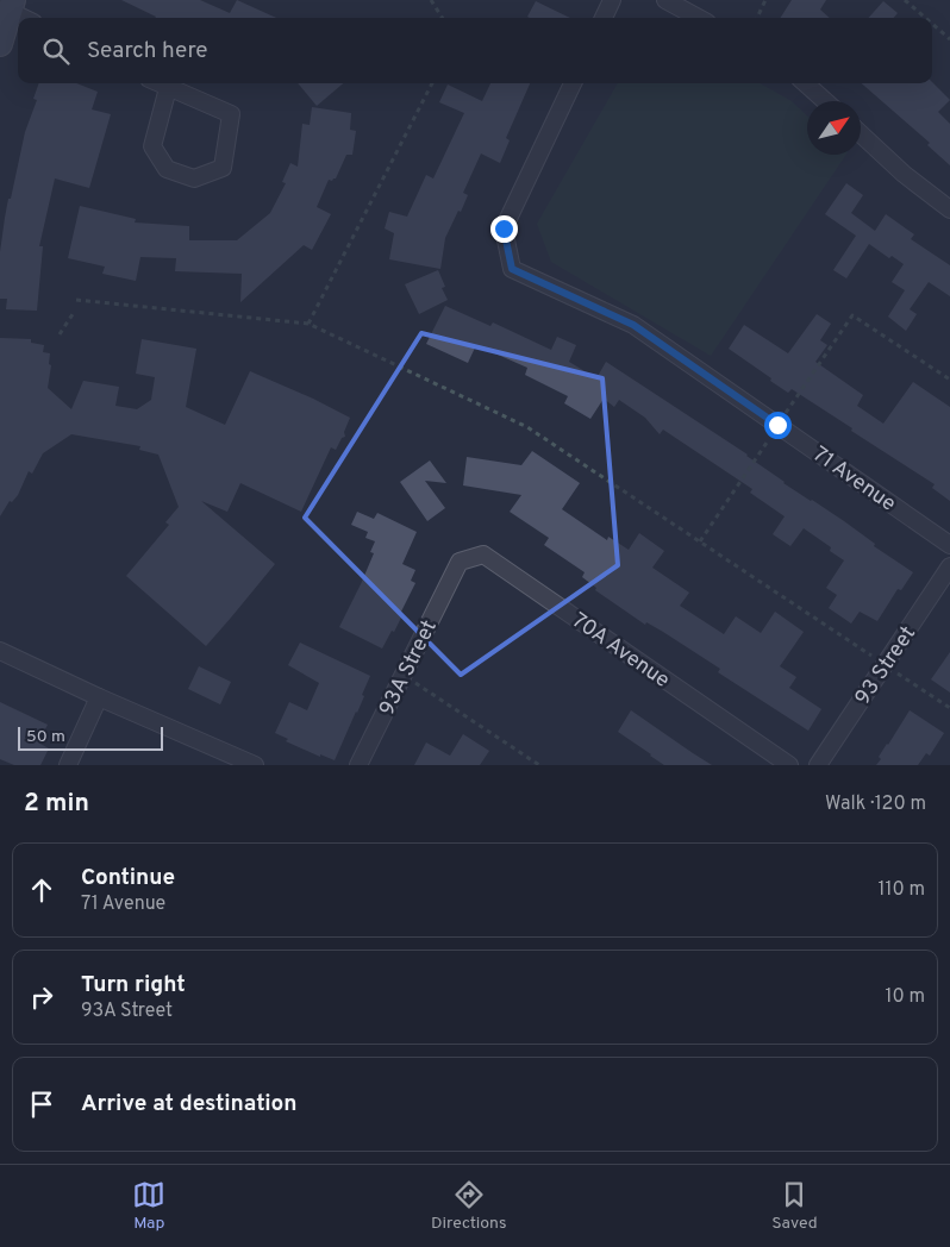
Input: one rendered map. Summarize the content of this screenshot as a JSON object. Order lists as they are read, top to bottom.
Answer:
{
  "streets": {
    "street": [
      "71 Avenue",
      "70A Avenue",
      "93 Street",
      "93A Street"
    ]
  },
  "crossings": [
    ["70A Avenue", "93A Street"]
  ],
  "scale_bar": "50 m",
  "north": "top right",
  "page": {
    "search": "Search here",
    "scale": "50 m",
    "heading": ["2 min", "Walk · 120 m"],
    "list": [
      ["Continue", "71 Avenue", "110 m"],
      ["Turn right", "93A Street", "10 m"],
      "Arrive at destination"
    ],
    "nav": ["Map", "Directions", "Saved"]
  }
}
